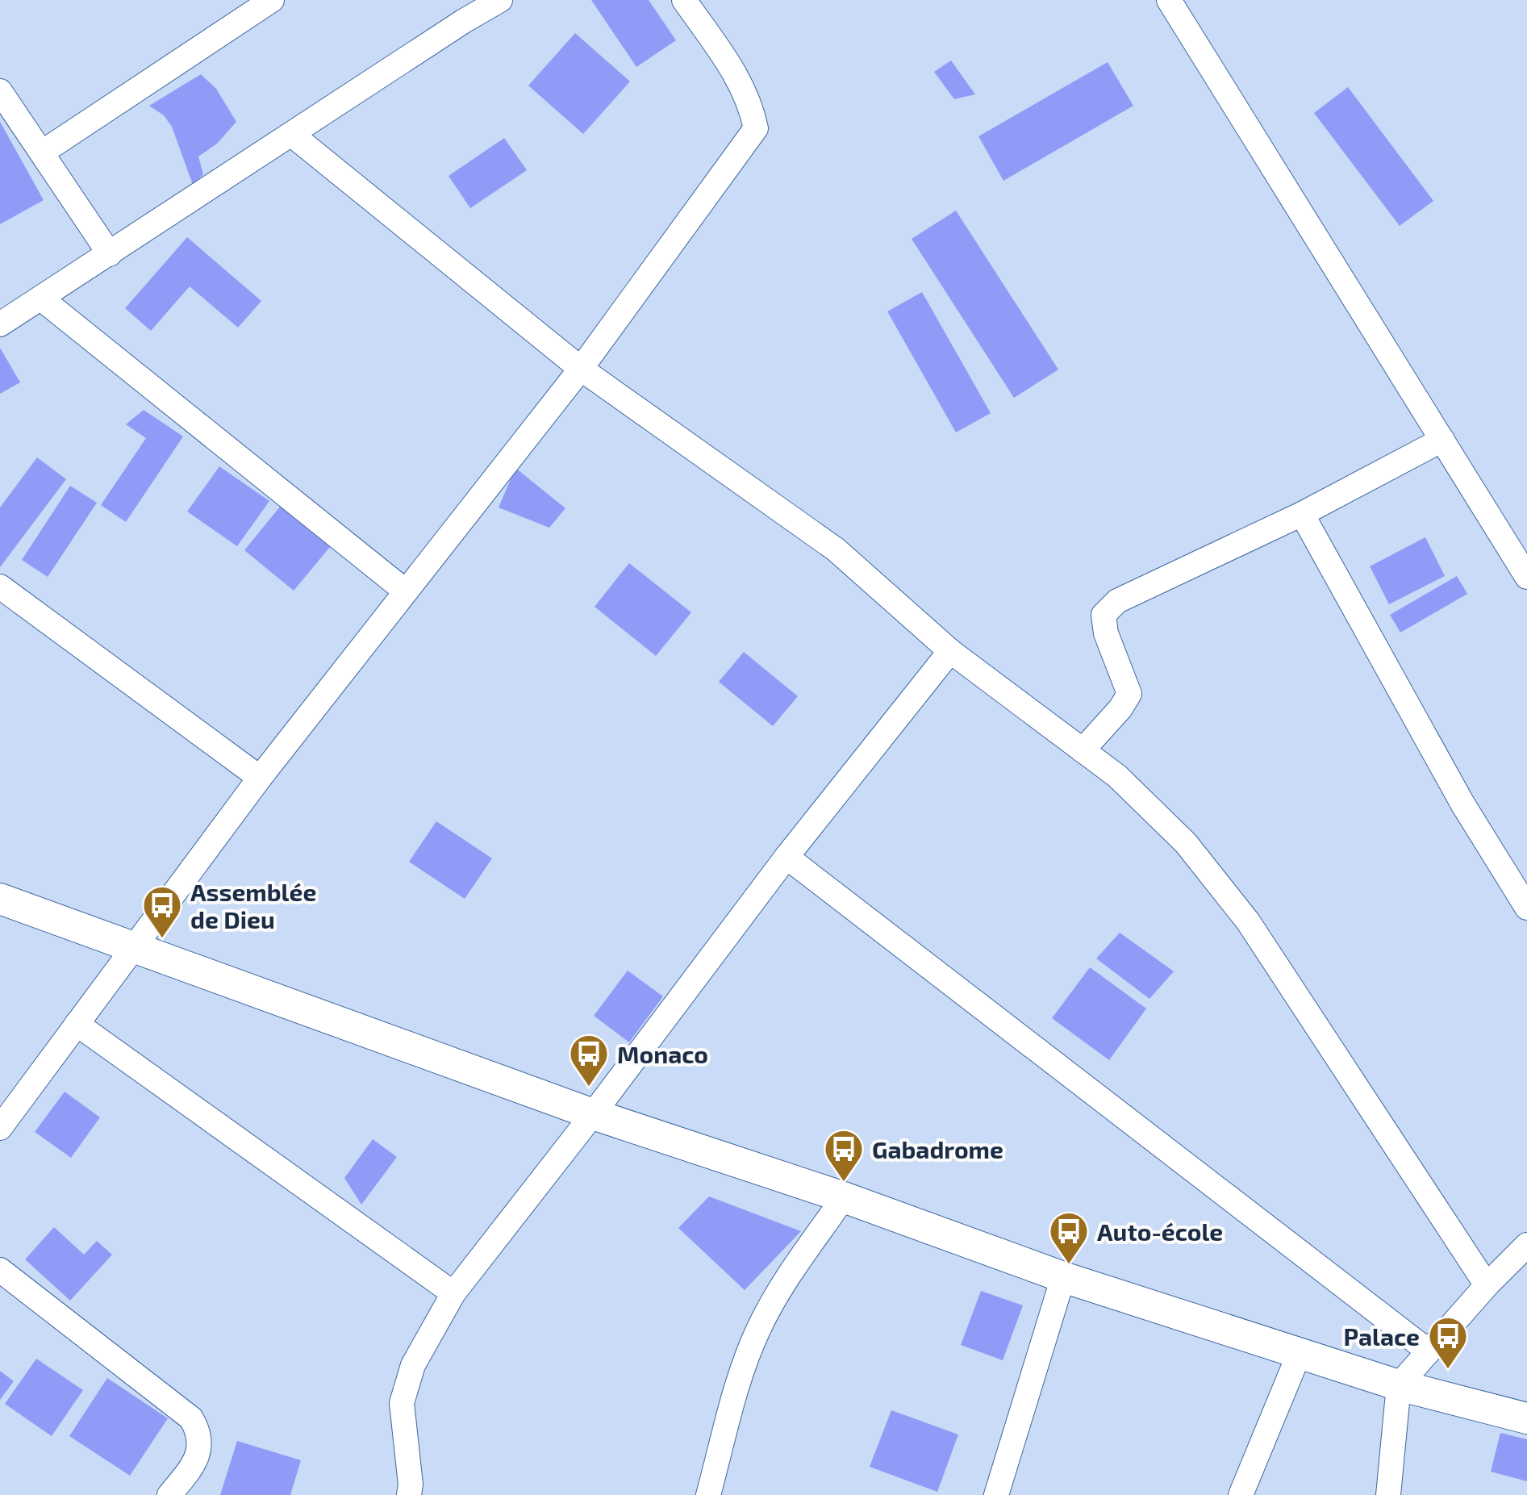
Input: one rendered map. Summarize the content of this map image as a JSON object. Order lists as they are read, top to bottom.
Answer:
{
  "places": {
    "bus stop": [
      "Assemblée de Dieu",
      "Monaco",
      "Gabadrome",
      "Auto-école",
      "Palace"
    ]
  }
}
